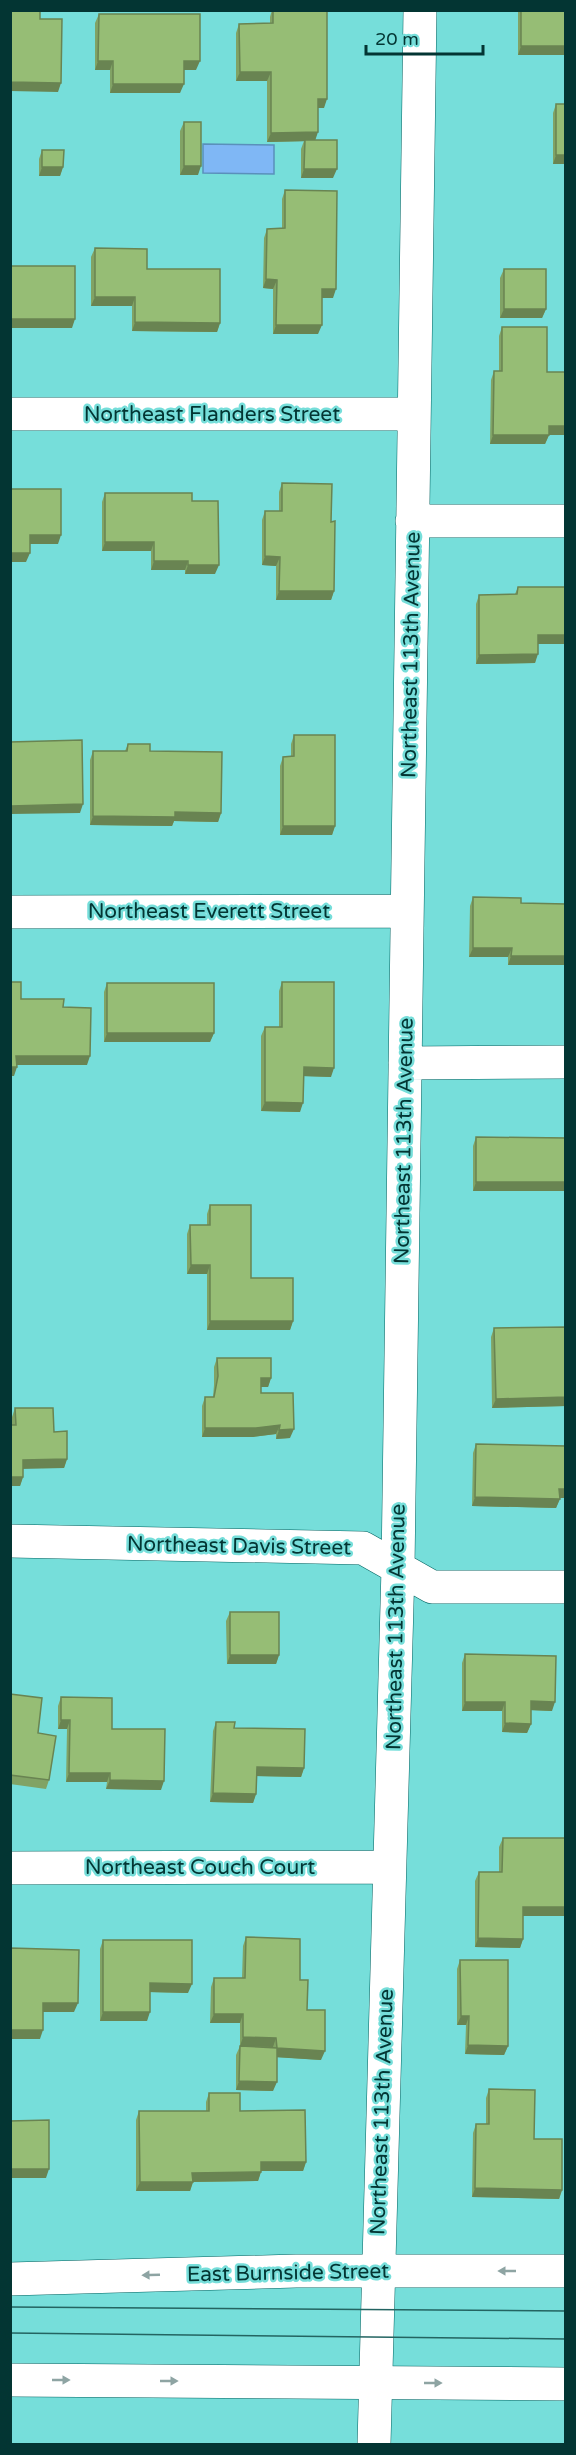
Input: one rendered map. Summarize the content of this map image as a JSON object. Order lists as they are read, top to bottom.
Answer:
{
  "streets": {
    "street": [
      "Northeast Flanders Street",
      "Northeast 113th Avenue",
      "Northeast Everett Street",
      "Northeast Davis Street",
      "Northeast Couch Court",
      "East Burnside Street"
    ]
  },
  "crossings": [
    ["Northeast Flanders Street", "Northeast 113th Avenue"],
    ["Northeast 113th Avenue", "Northeast Everett Street"],
    ["Northeast 113th Avenue", "Northeast Davis Street"],
    ["Northeast 113th Avenue", "Northeast Couch Court"],
    ["Northeast 113th Avenue", "East Burnside Street"]
  ],
  "scale_bar": "20 m"
}
